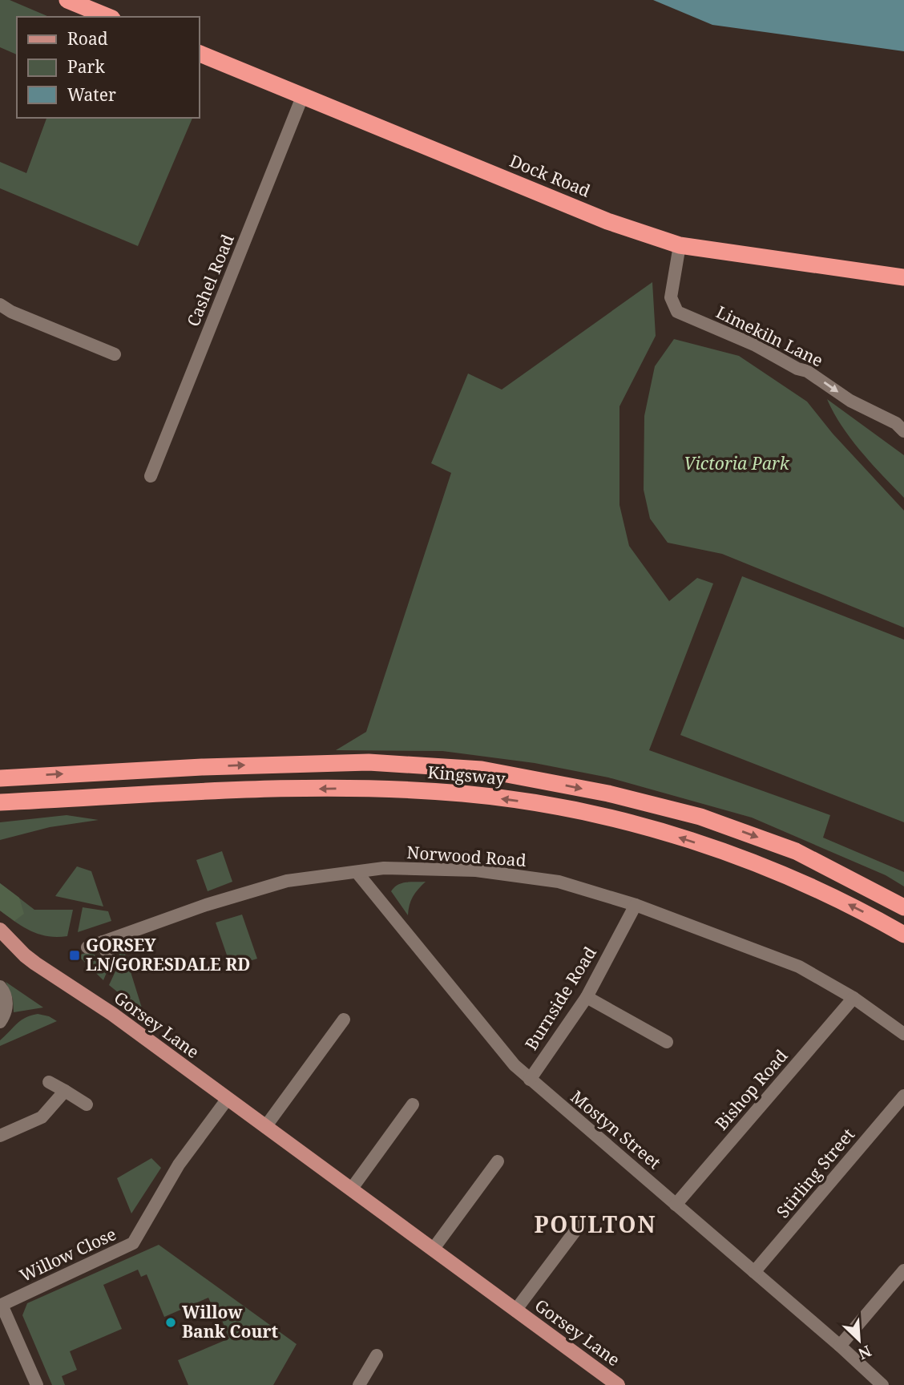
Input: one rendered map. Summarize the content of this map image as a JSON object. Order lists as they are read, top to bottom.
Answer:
{
  "streets": {
    "highway": ["Dock Road", "Kingsway"],
    "main road": ["Gorsey Lane"],
    "street": [
      "Cashel Road",
      "Limekiln Lane",
      "Norwood Road",
      "Burnside Road",
      "Bishop Road",
      "Mostyn Street",
      "Stirling Street",
      "Willow Close"
    ]
  },
  "crossings": [
    ["Dock Road", "Cashel Road"],
    ["Dock Road", "Limekiln Lane"],
    ["Norwood Road", "Burnside Road"],
    ["Norwood Road", "Bishop Road"],
    ["Norwood Road", "Mostyn Street"],
    ["Burnside Road", "Mostyn Street"],
    ["Gorsey Lane", "Willow Close"],
    ["Bishop Road", "Mostyn Street"],
    ["Mostyn Street", "Stirling Street"]
  ],
  "one_way": ["Limekiln Lane"],
  "districts": ["POULTON"],
  "parks": ["Victoria Park"],
  "places": {
    "transit": ["GORSEY LN/GORESDALE RD"],
    "other": ["Willow Bank Court"]
  },
  "legend": ["Road", "Park", "Water"],
  "north": "bottom right"
}
